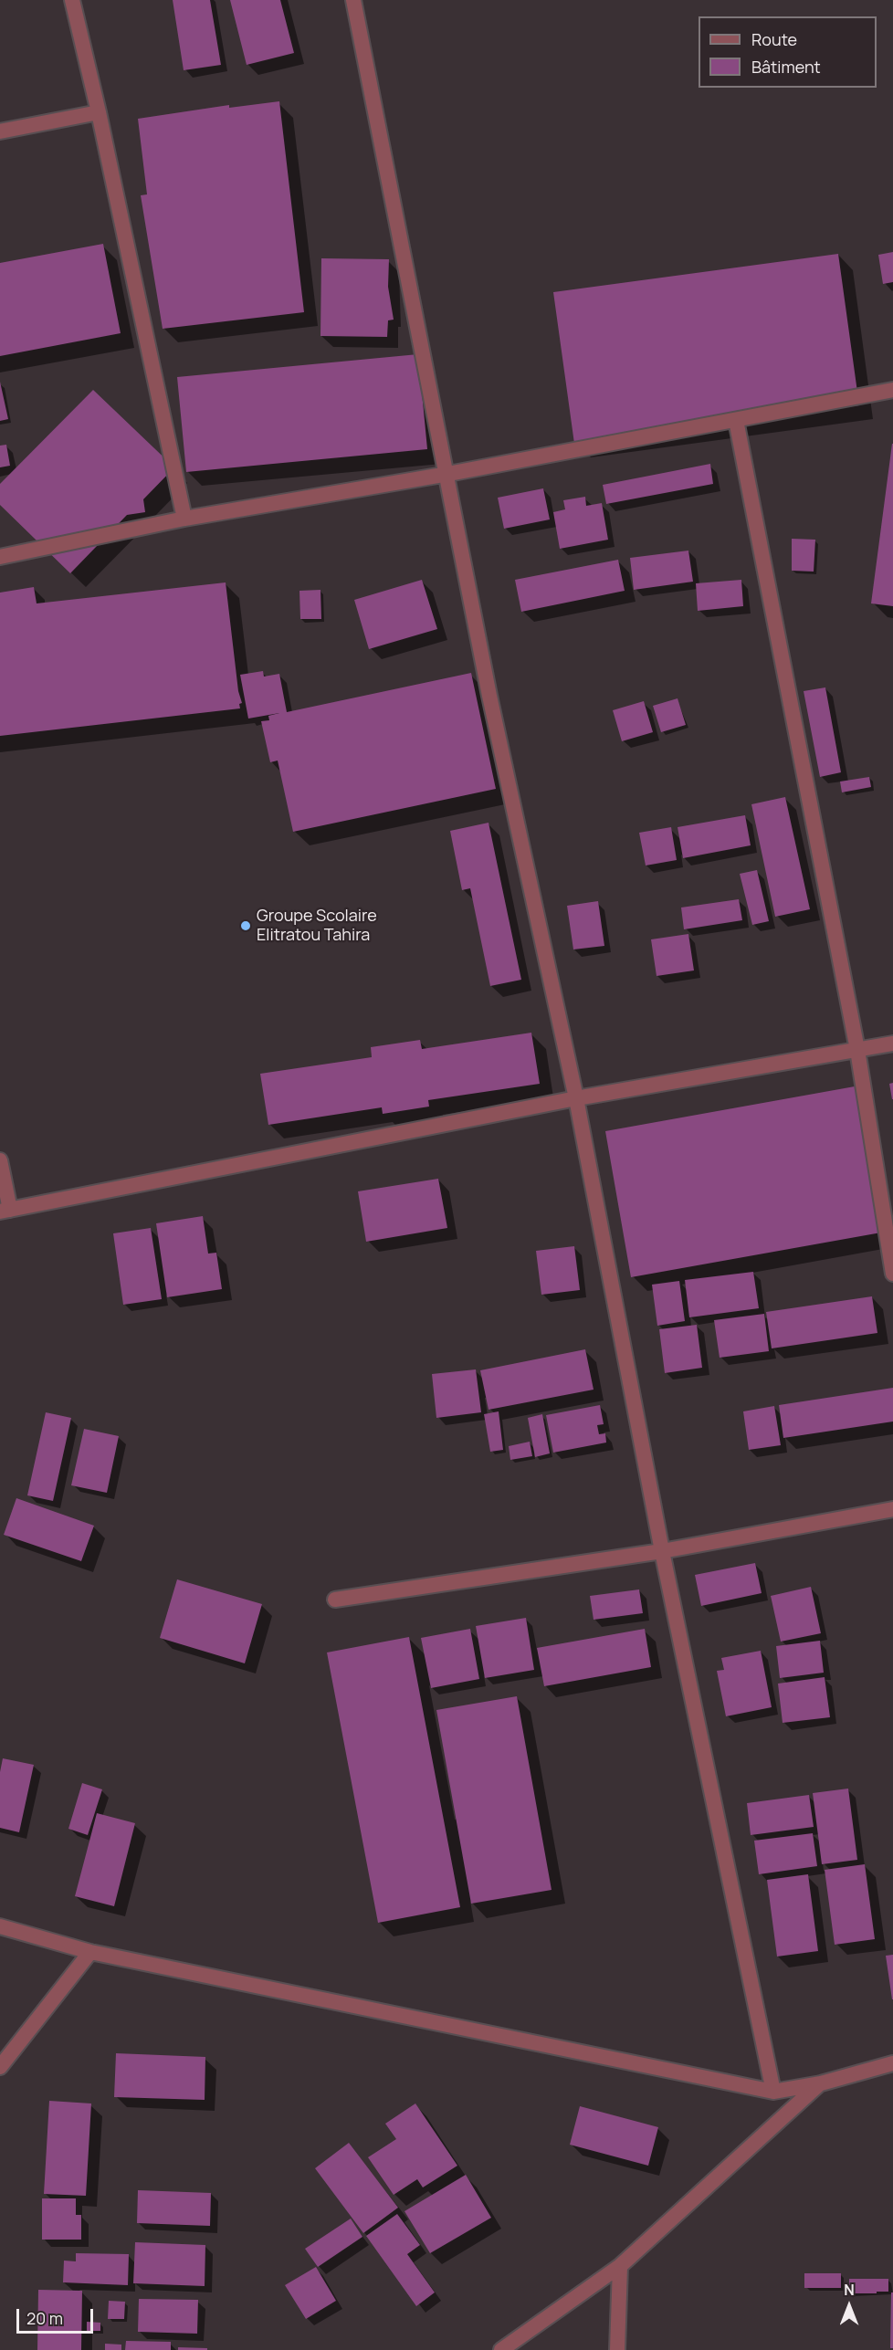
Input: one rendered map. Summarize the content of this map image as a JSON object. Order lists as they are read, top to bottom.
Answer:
{
  "places": ["Groupe Scolaire Elitratou Tahira"],
  "legend": ["Route", "Bâtiment"],
  "scale_bar": "20 m",
  "north": "top"
}
